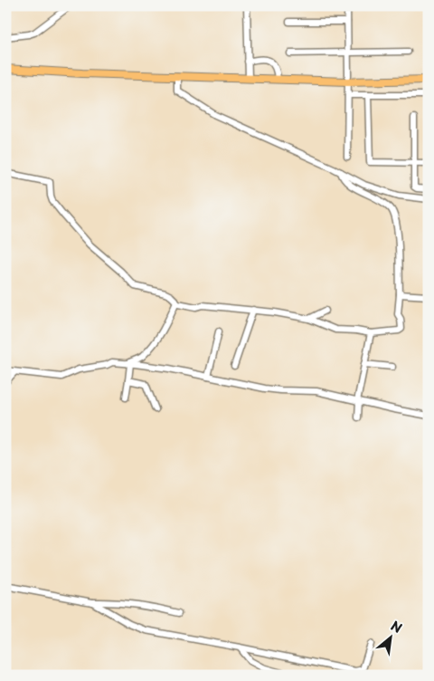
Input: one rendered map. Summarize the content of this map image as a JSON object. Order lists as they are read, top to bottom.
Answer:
{
  "north": "top right"
}
